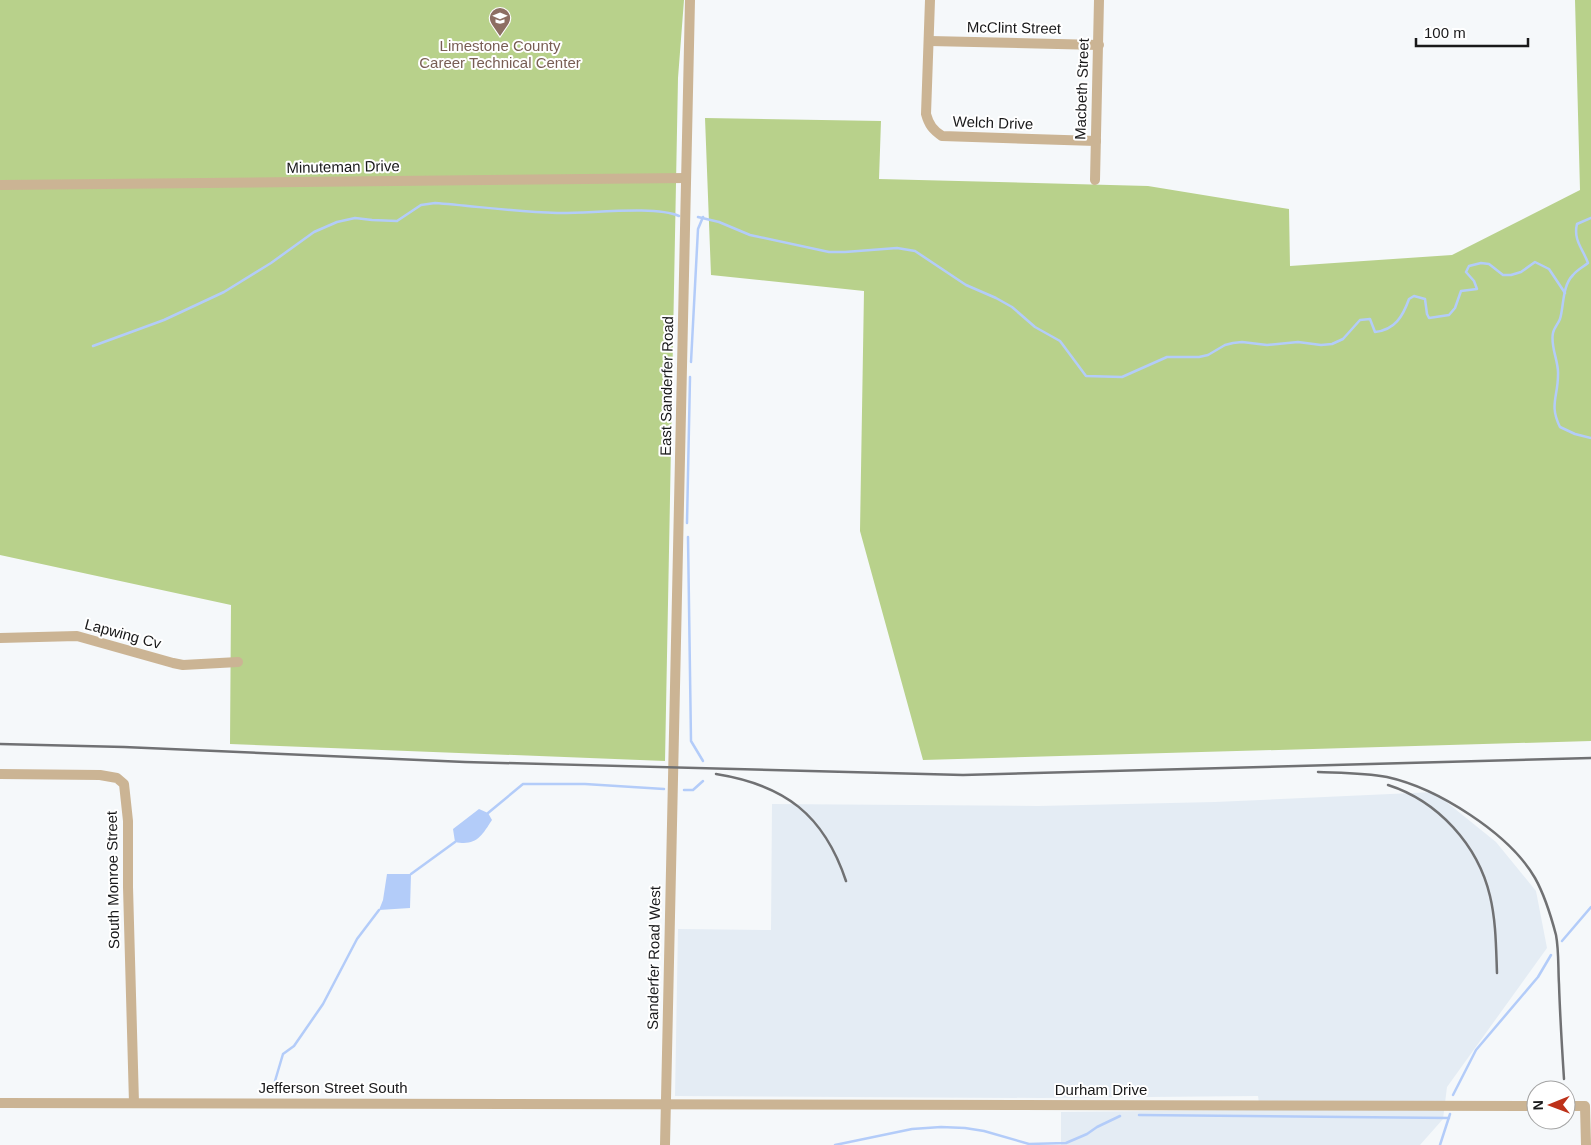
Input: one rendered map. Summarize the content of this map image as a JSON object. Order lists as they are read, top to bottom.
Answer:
{
  "streets": {
    "street": [
      "McClint Street",
      "Macbeth Street",
      "Welch Drive",
      "Minuteman Drive",
      "East Sanderfer Road",
      "Lapwing Cv",
      "South Monroe Street",
      "Sanderfer Road West",
      "Jefferson Street South",
      "Durham Drive"
    ]
  },
  "crossings": [
    ["McClint Street", "Macbeth Street"],
    ["McClint Street", "Welch Drive"],
    ["Macbeth Street", "Welch Drive"],
    ["Minuteman Drive", "East Sanderfer Road"],
    ["East Sanderfer Road", "Sanderfer Road West"],
    ["South Monroe Street", "Jefferson Street South"],
    ["Sanderfer Road West", "Jefferson Street South"],
    ["Sanderfer Road West", "Durham Drive"],
    ["Jefferson Street South", "Durham Drive"]
  ],
  "places": {
    "school or university": ["Limestone County Career Technical Center"]
  },
  "scale_bar": "100 m",
  "north": "left"
}
